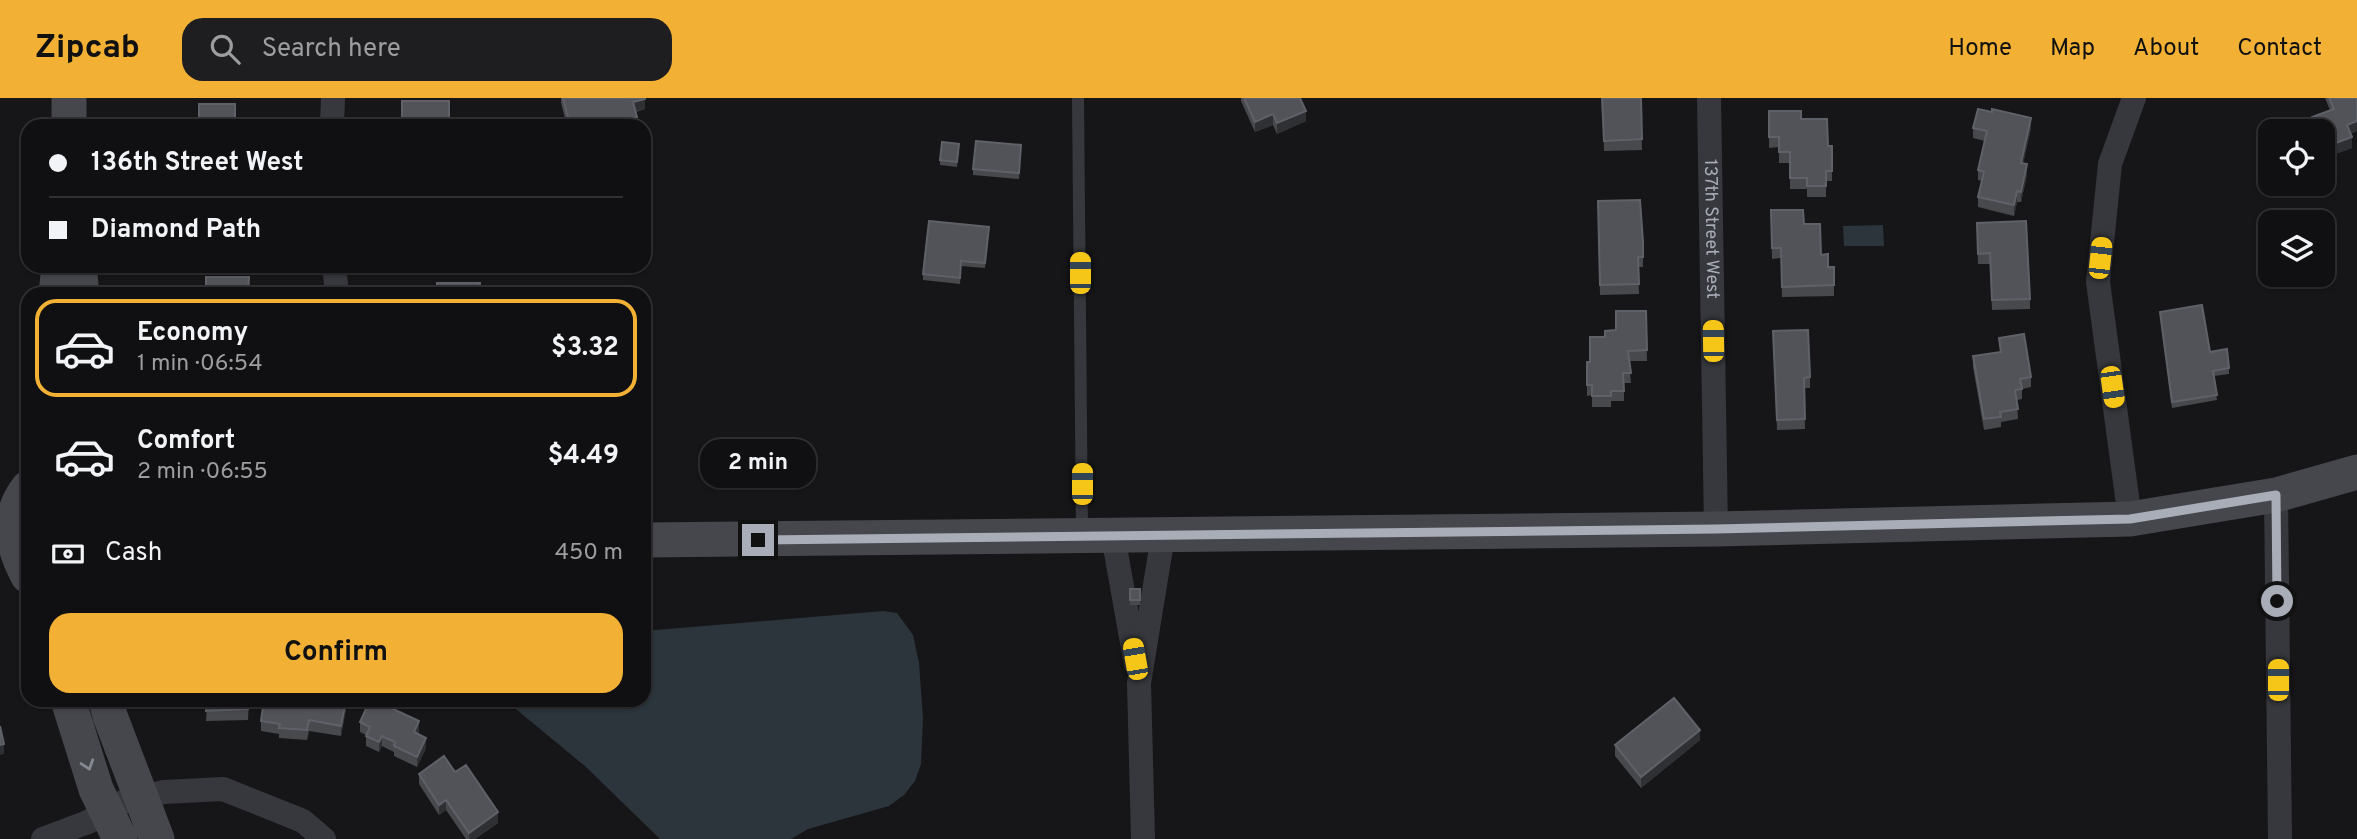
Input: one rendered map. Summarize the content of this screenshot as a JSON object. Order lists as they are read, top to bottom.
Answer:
{
  "streets": {
    "street": ["137th Street West"]
  },
  "page": {
    "header": "Zipcab",
    "search": "Search here",
    "nav": [
      "Home",
      "Map",
      "About",
      "Contact"
    ],
    "banner": ["136th Street West", "Diamond Path"],
    "list": [
      {
        "name": "Economy",
        "note": "1 min · 06:54",
        "value": "$3.32"
      },
      {
        "name": "Comfort",
        "note": "2 min · 06:55",
        "value": "$4.49"
      }
    ],
    "bubble": "2 min",
    "pay": ["Cash", "450 m"],
    "buttons": "Confirm"
  }
}
